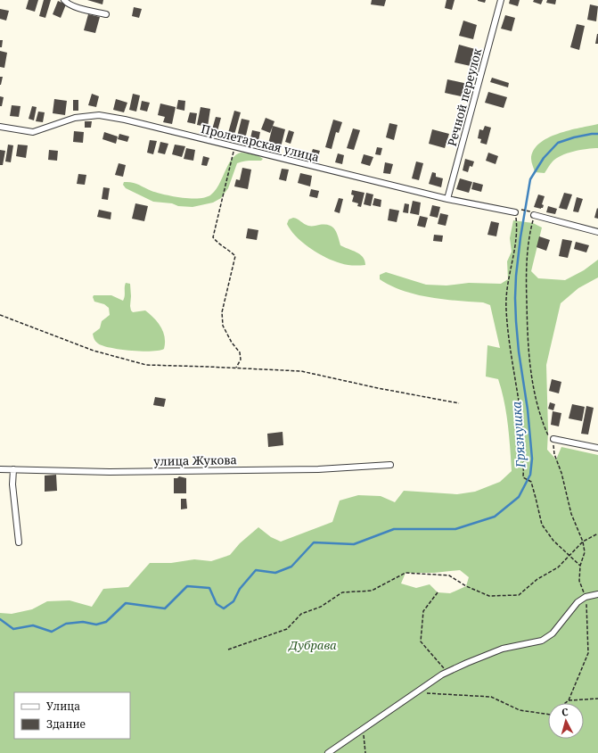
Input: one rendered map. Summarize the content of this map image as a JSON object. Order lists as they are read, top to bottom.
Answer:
{
  "streets": {
    "street": ["Речной переулок", "Пролетарская улица", "улица Жукова"]
  },
  "crossings": [
    ["Речной переулок", "Пролетарская улица"]
  ],
  "water": ["Грязнушка"],
  "parks": ["Дубрава"],
  "legend": ["Улица", "Здание"],
  "north": "top"
}
